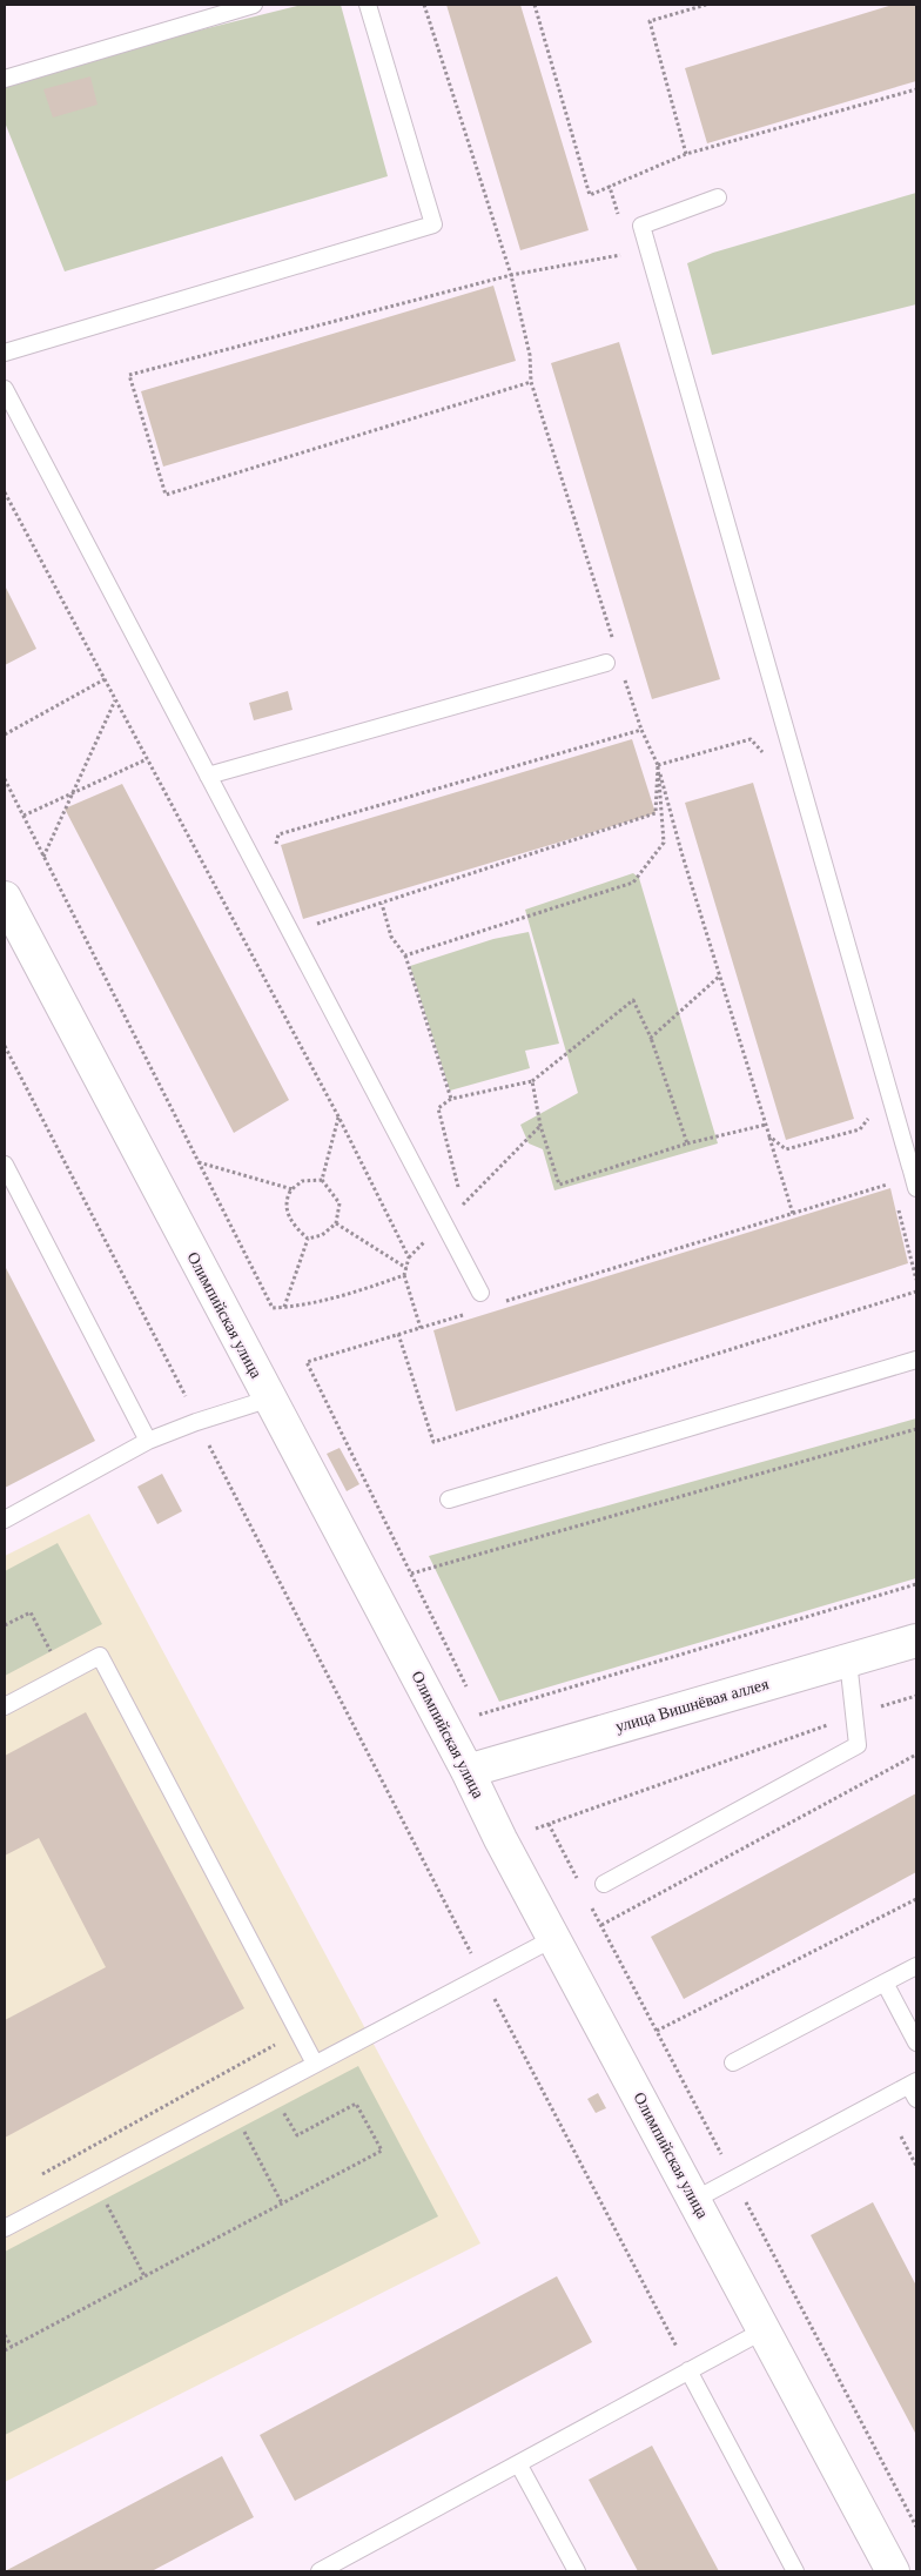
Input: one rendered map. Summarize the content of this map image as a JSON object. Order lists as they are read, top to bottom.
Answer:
{
  "streets": {
    "street": ["Олимпийская улица", "улица Вишнёвая аллея"]
  },
  "crossings": [
    ["Олимпийская улица", "улица Вишнёвая аллея"]
  ]
}
